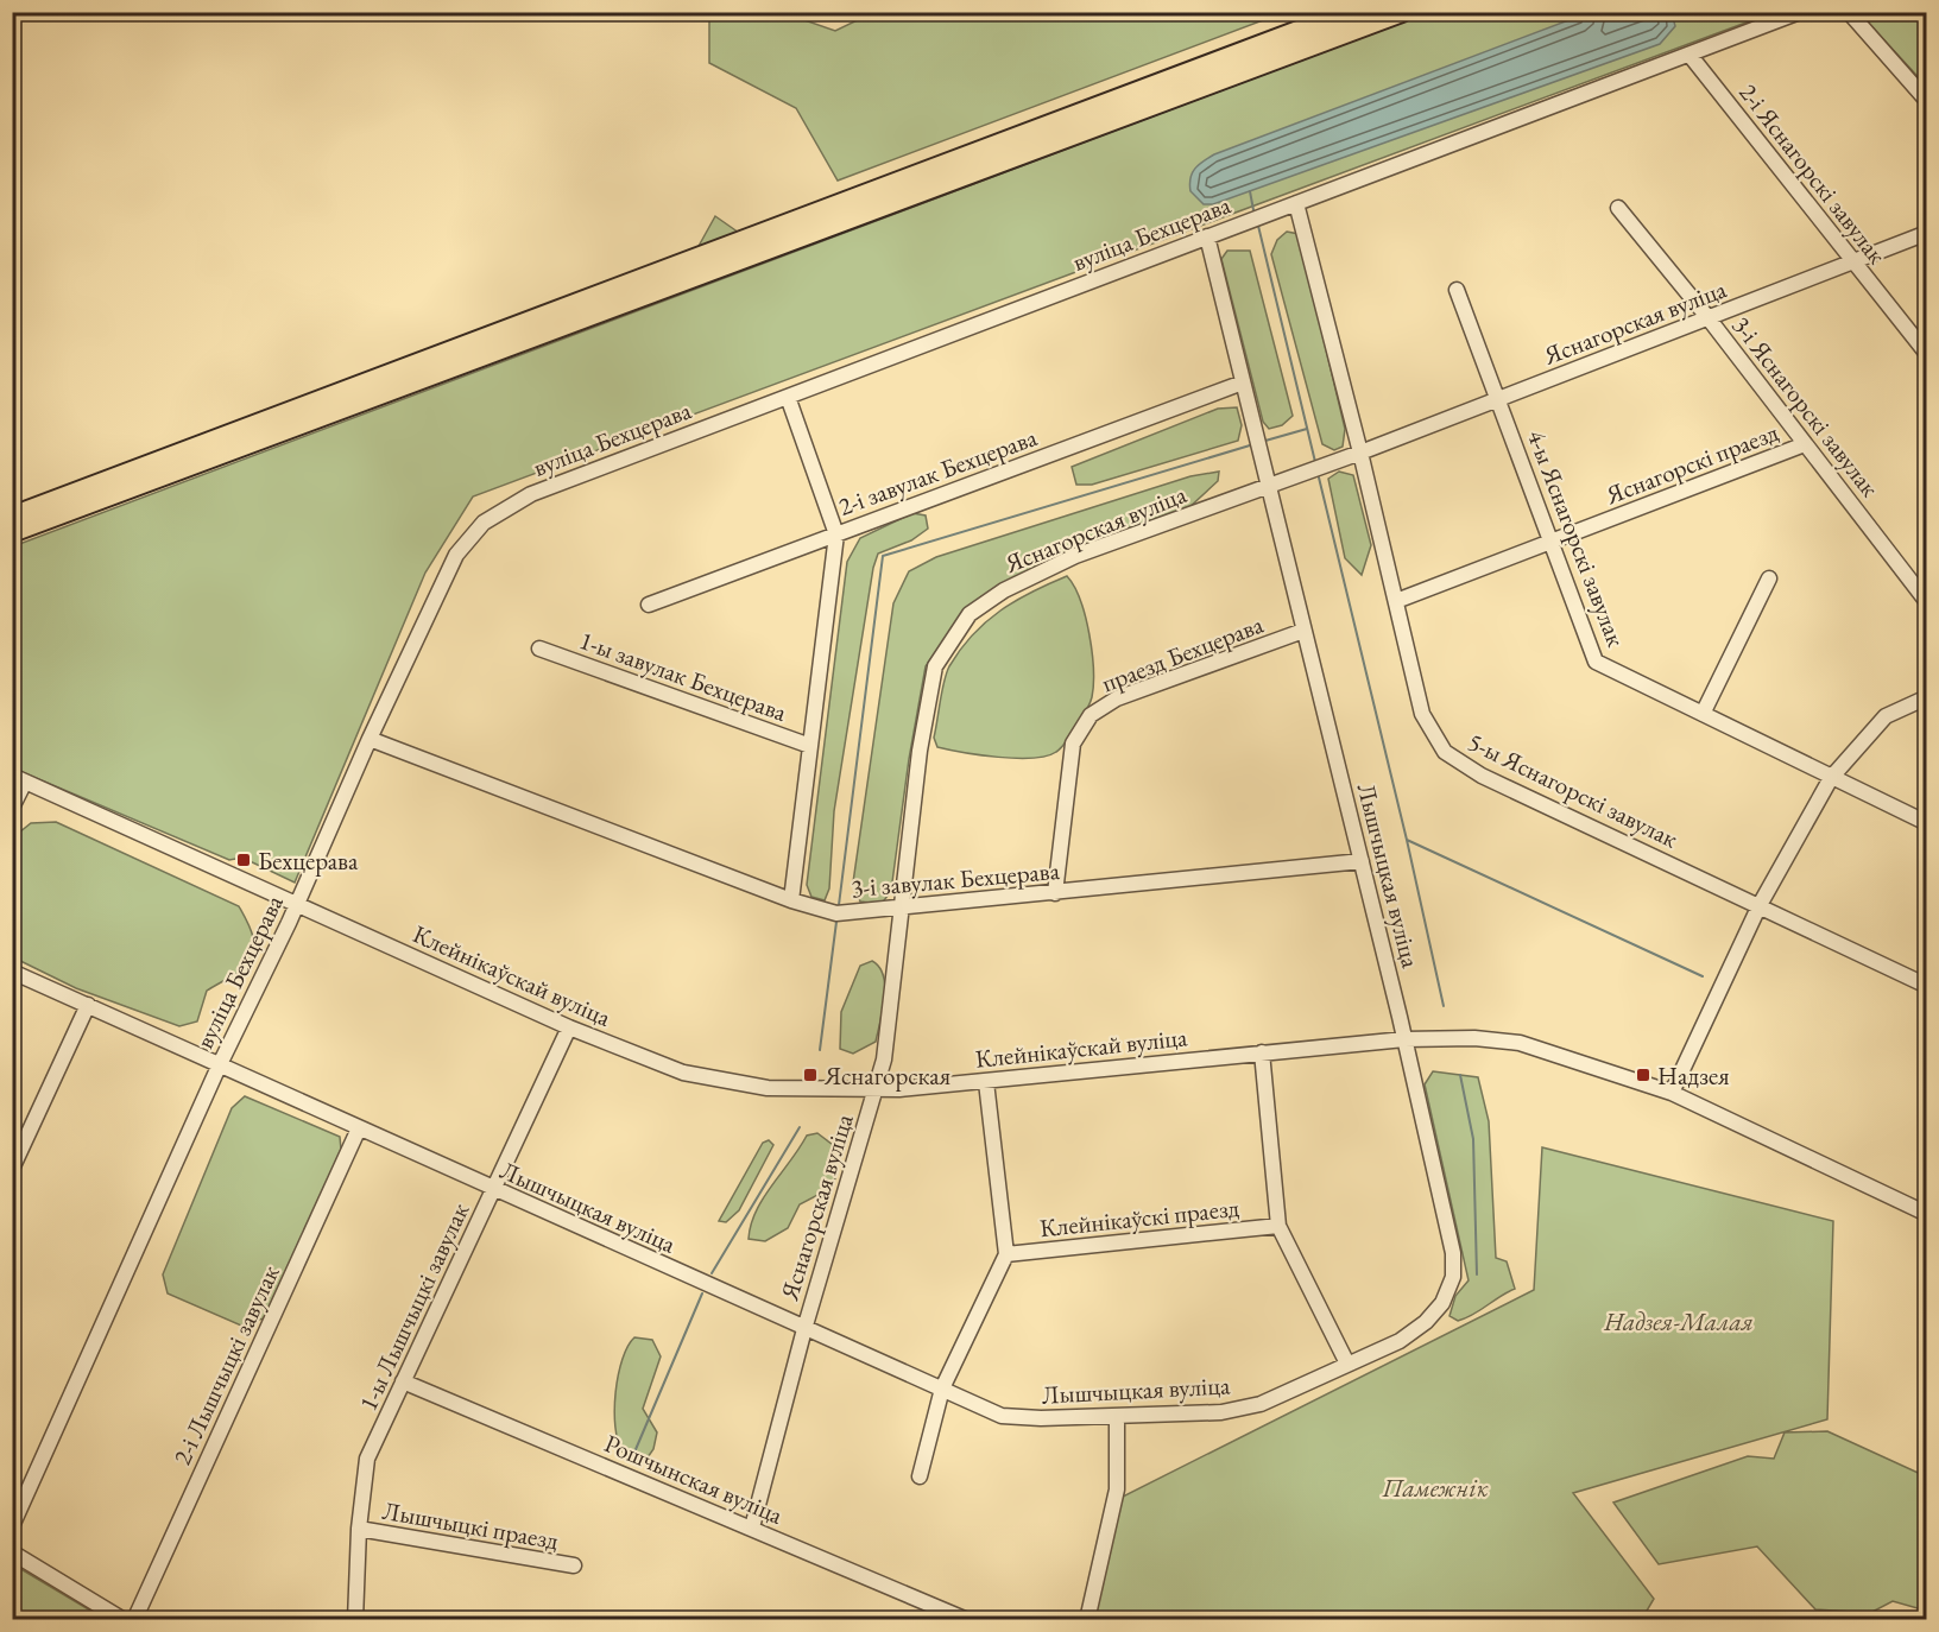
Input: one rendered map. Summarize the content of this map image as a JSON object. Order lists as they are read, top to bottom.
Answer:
{
  "streets": {
    "street": [
      "2-і Яснагорскі завулак",
      "вуліца Бехцерава",
      "Яснагорская вуліца",
      "3-і Яснагорскі завулак",
      "Яснагорскі праезд",
      "2-і завулак Бехцерава",
      "4-ы Яснагорскі завулак",
      "праезд Бехцерава",
      "1-ы завулак Бехцерава",
      "5-ы Яснагорскі завулак",
      "Лышчыцкая вуліца",
      "3-і завулак Бехцерава",
      "Клейнікаўскай вуліца",
      "Клейнікаўскі праезд",
      "1-ы Лышчыцкі завулак",
      "2-і Лышчыцкі завулак",
      "Рошчынская вуліца",
      "Лышчыцкі праезд"
    ]
  },
  "crossings": [
    ["2-і Яснагорскі завулак", "вуліца Бехцерава"],
    ["2-і Яснагорскі завулак", "Яснагорская вуліца"],
    ["вуліца Бехцерава", "1-ы завулак Бехцерава"],
    ["вуліца Бехцерава", "5-ы Яснагорскі завулак"],
    ["вуліца Бехцерава", "Лышчыцкая вуліца"],
    ["вуліца Бехцерава", "3-і завулак Бехцерава"],
    ["вуліца Бехцерава", "Клейнікаўскай вуліца"],
    ["Яснагорская вуліца", "3-і Яснагорскі завулак"],
    ["Яснагорская вуліца", "4-ы Яснагорскі завулак"],
    ["Яснагорская вуліца", "5-ы Яснагорскі завулак"],
    ["Яснагорская вуліца", "Лышчыцкая вуліца"],
    ["Яснагорская вуліца", "3-і завулак Бехцерава"],
    ["Яснагорская вуліца", "Клейнікаўскай вуліца"],
    ["Яснагорская вуліца", "Рошчынская вуліца"],
    ["3-і Яснагорскі завулак", "Яснагорскі праезд"],
    ["Яснагорскі праезд", "4-ы Яснагорскі завулак"],
    ["Яснагорскі праезд", "5-ы Яснагорскі завулак"],
    ["2-і завулак Бехцерава", "1-ы завулак Бехцерава"],
    ["2-і завулак Бехцерава", "Лышчыцкая вуліца"],
    ["праезд Бехцерава", "Лышчыцкая вуліца"],
    ["праезд Бехцерава", "3-і завулак Бехцерава"],
    ["1-ы завулак Бехцерава", "3-і завулак Бехцерава"],
    ["Лышчыцкая вуліца", "3-і завулак Бехцерава"],
    ["Лышчыцкая вуліца", "Клейнікаўскай вуліца"],
    ["Лышчыцкая вуліца", "1-ы Лышчыцкі завулак"],
    ["Лышчыцкая вуліца", "2-і Лышчыцкі завулак"],
    ["Клейнікаўскай вуліца", "1-ы Лышчыцкі завулак"],
    ["1-ы Лышчыцкі завулак", "Рошчынская вуліца"],
    ["1-ы Лышчыцкі завулак", "Лышчыцкі праезд"]
  ],
  "parks": ["Надзея-Малая", "Памежнік"],
  "places": {
    "transit": ["Бехцерава", "Яснагорская", "Надзея"]
  }
}
